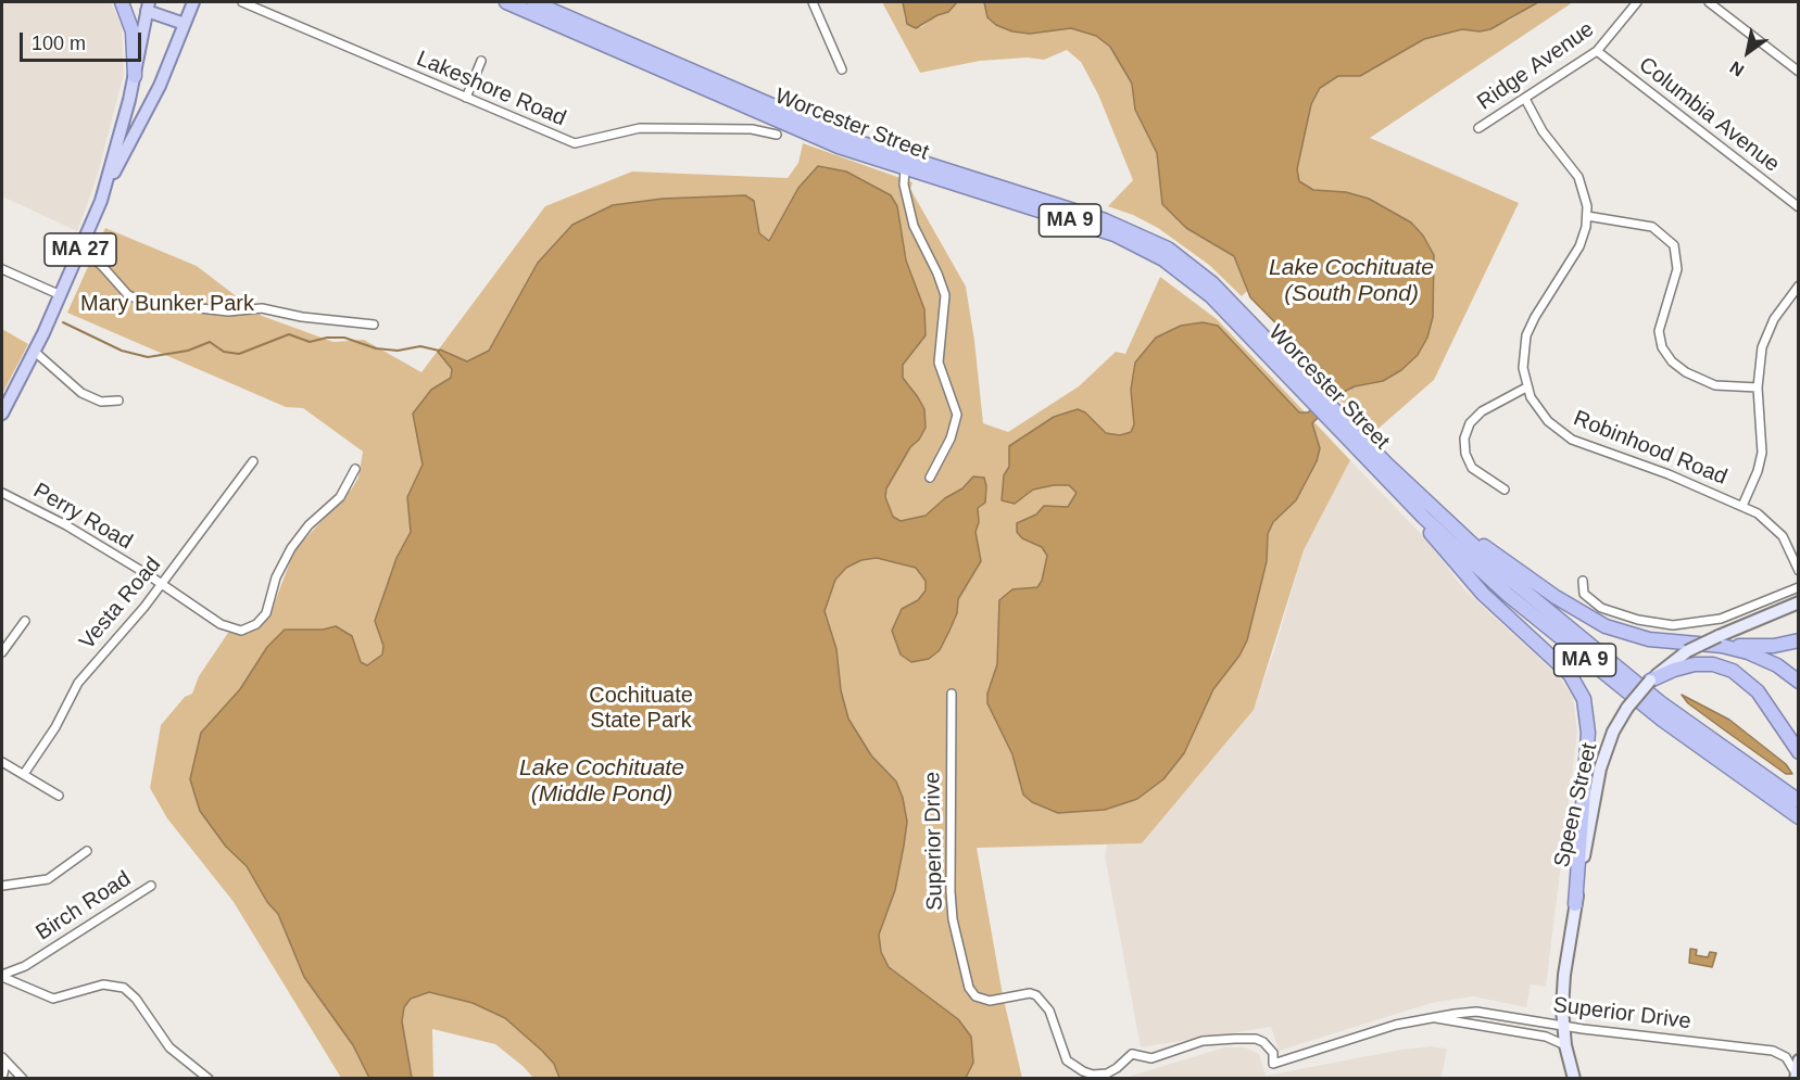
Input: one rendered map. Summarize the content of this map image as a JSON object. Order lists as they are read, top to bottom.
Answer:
{
  "streets": {
    "highway": ["Worcester Street", "MA 9"],
    "main road": ["MA 27", "Speen Street"],
    "street": [
      "Ridge Avenue",
      "Lakeshore Road",
      "Columbia Avenue",
      "Robinhood Road",
      "Perry Road",
      "Vesta Road",
      "Superior Drive",
      "Birch Road"
    ]
  },
  "crossings": [
    ["Ridge Avenue", "Columbia Avenue"],
    ["Ridge Avenue", "Robinhood Road"],
    ["Perry Road", "Vesta Road"],
    ["Speen Street", "Superior Drive"]
  ],
  "water": ["Lake Cochituate (South Pond)", "Lake Cochituate (Middle Pond)"],
  "parks": ["Mary Bunker Park", "Cochituate State Park"],
  "scale_bar": "100 m",
  "north": "bottom left"
}
